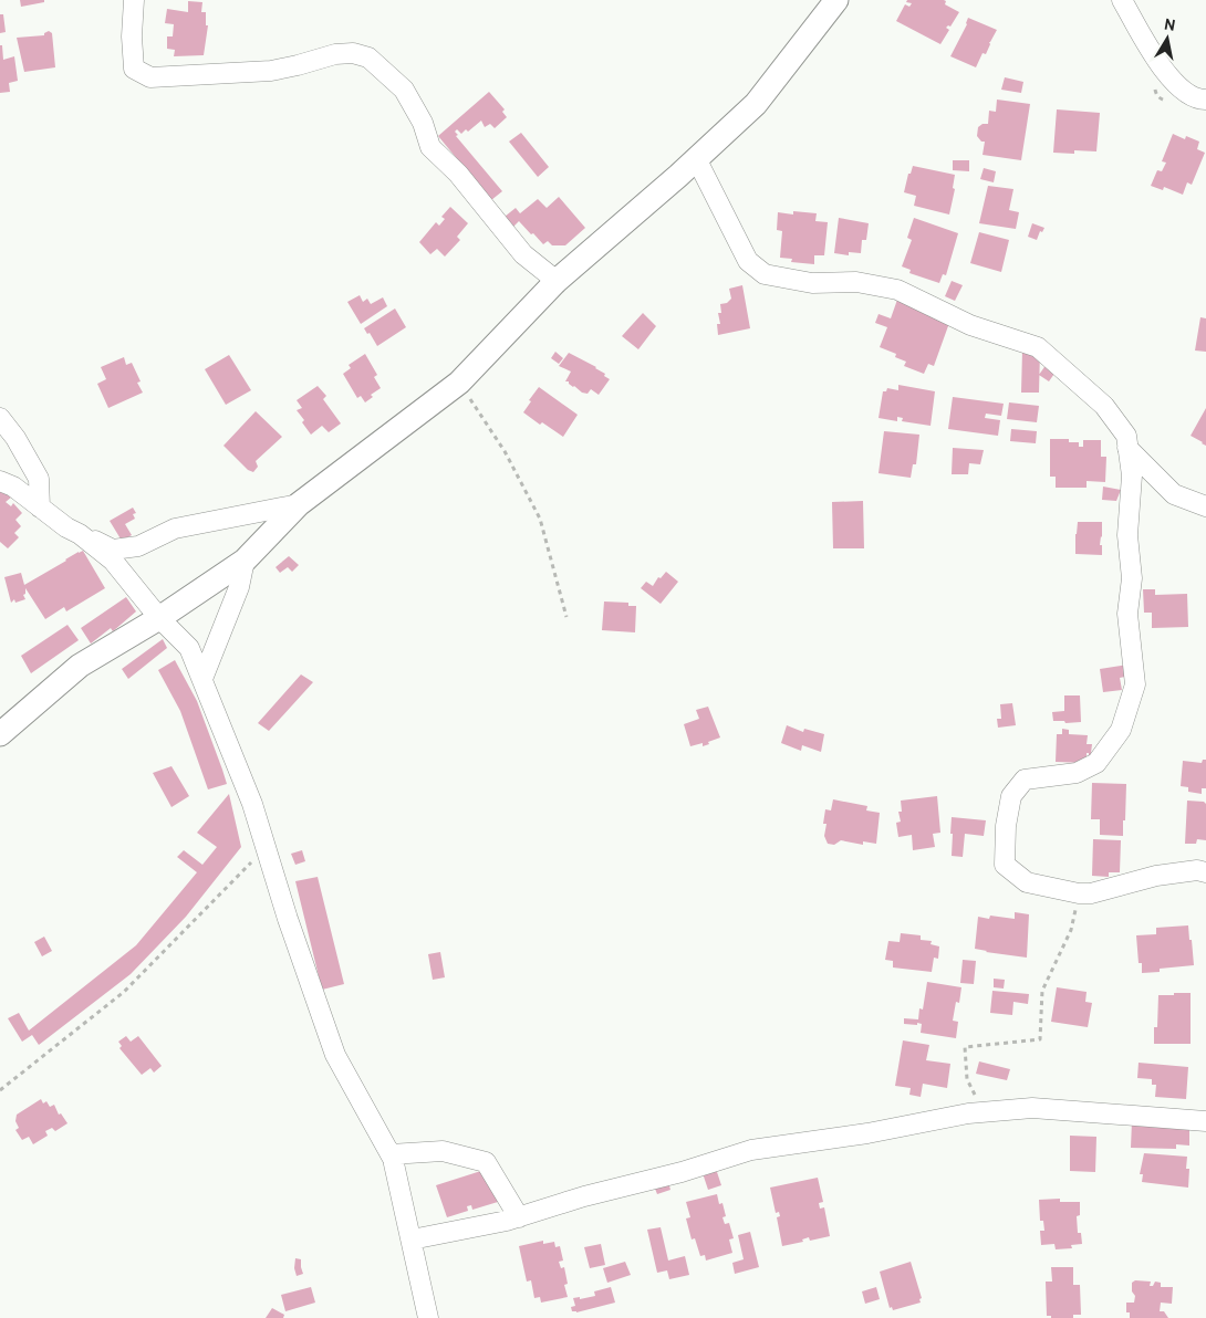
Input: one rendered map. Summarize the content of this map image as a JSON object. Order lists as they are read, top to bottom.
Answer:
{
  "north": "top"
}
